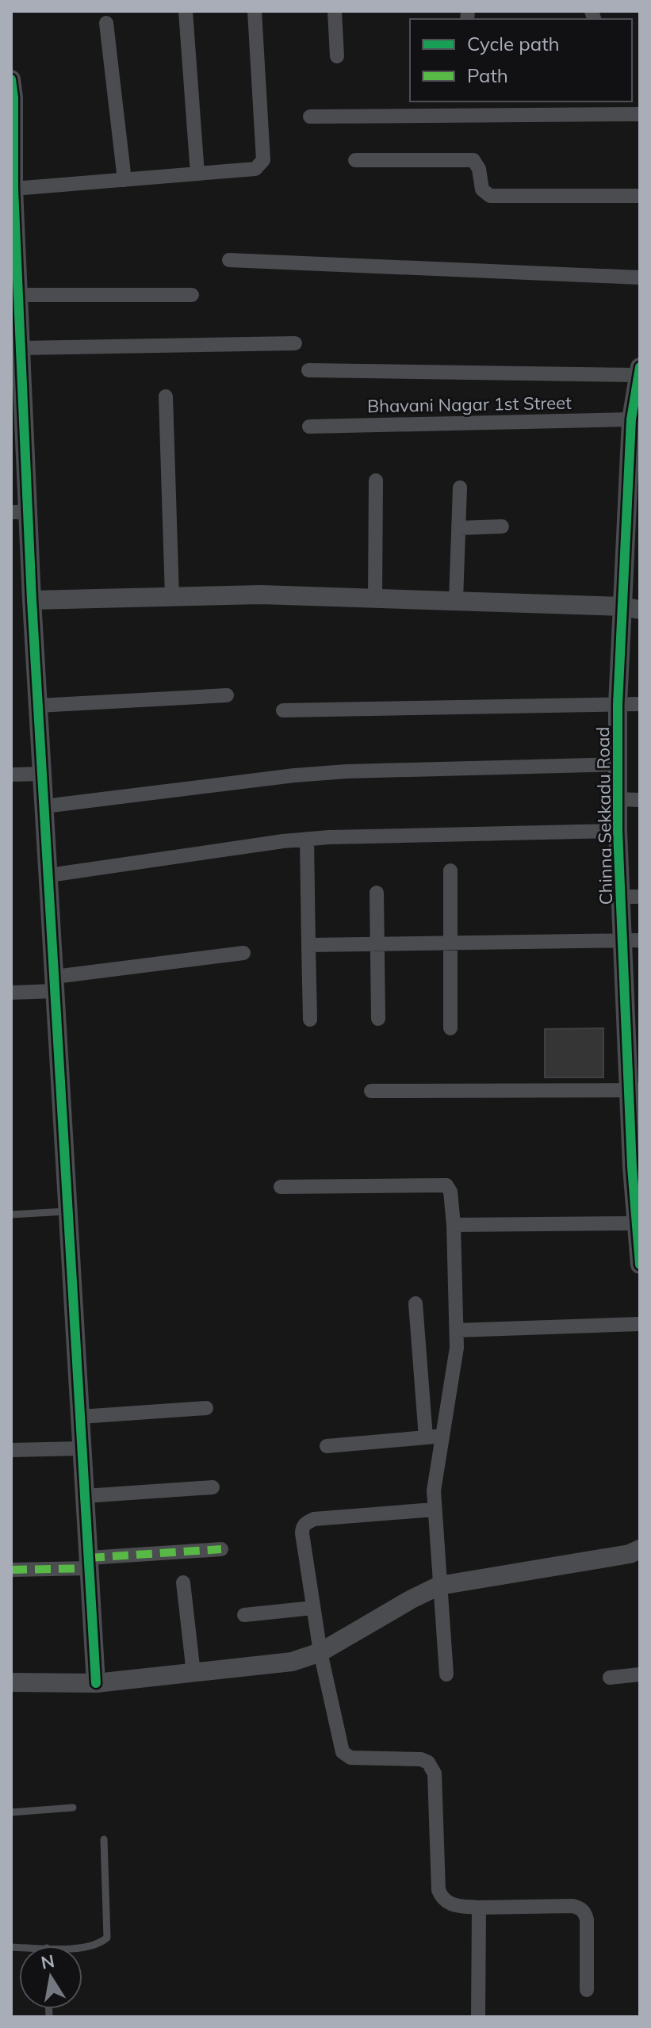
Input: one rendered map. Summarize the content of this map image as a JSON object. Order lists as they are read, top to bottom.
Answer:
{
  "streets": {
    "street": ["Bhavani Nagar 1st Street", "Chinna Sekkadu Road"]
  },
  "crossings": [
    ["Bhavani Nagar 1st Street", "Chinna Sekkadu Road"]
  ],
  "legend": ["Cycle path", "Path"],
  "north": "top"
}
